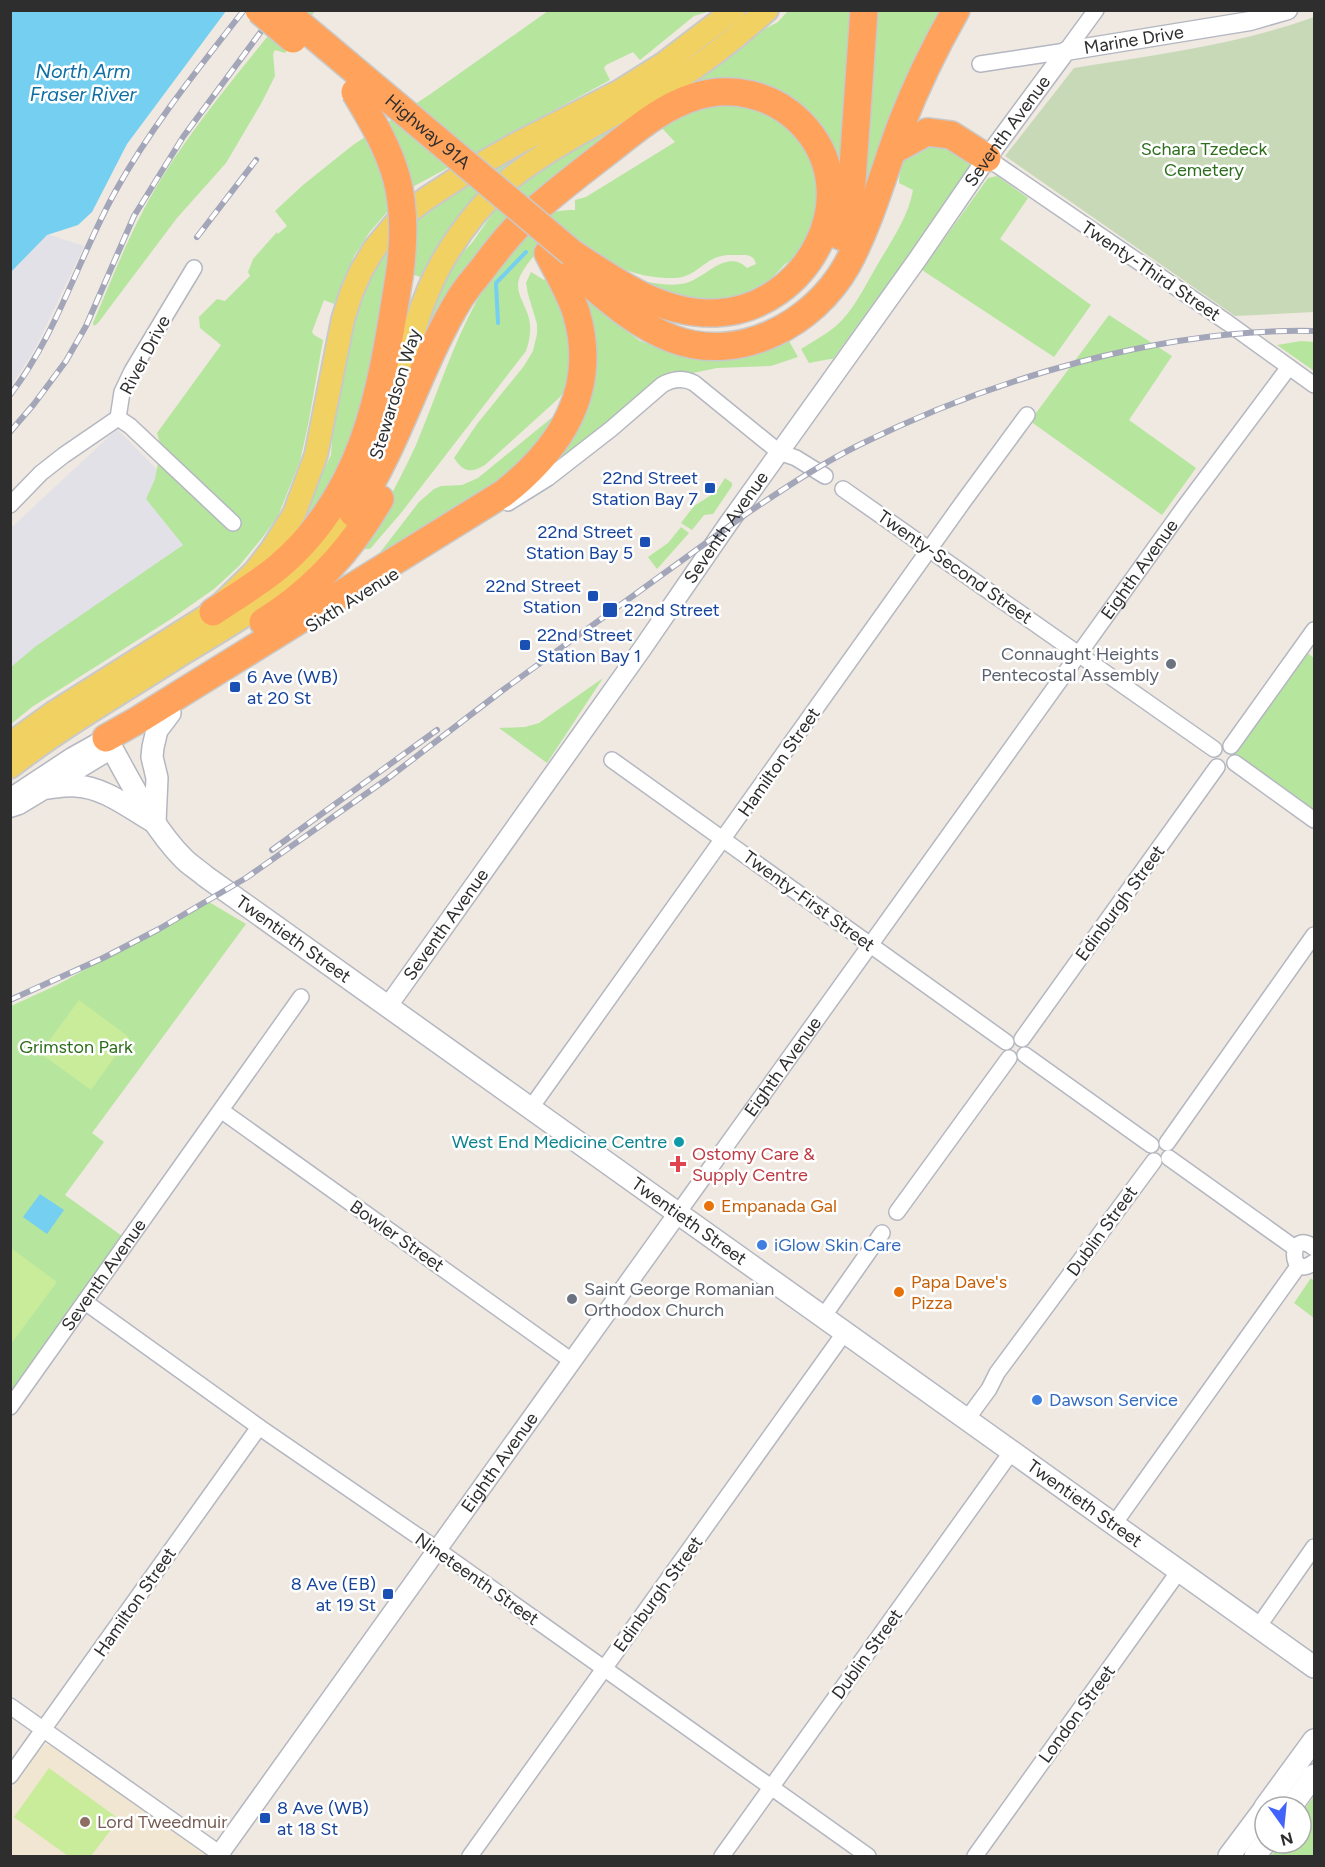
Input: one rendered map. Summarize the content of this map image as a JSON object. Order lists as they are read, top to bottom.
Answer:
{
  "streets": {
    "highway": ["Highway 91A"],
    "main road": ["Stewardson Way", "Twentieth Street"],
    "street": [
      "Marine Drive",
      "Seventh Avenue",
      "Twenty-Third Street",
      "River Drive",
      "Twenty-Second Street",
      "Eighth Avenue",
      "Sixth Avenue",
      "Hamilton Street",
      "Twenty-First Street",
      "Edinburgh Street",
      "Dublin Street",
      "Bowler Street",
      "Nineteenth Street",
      "London Street"
    ]
  },
  "crossings": [
    ["Marine Drive", "Seventh Avenue"],
    ["Seventh Avenue", "Twenty-Third Street"],
    ["Seventh Avenue", "Sixth Avenue"],
    ["Seventh Avenue", "Twentieth Street"],
    ["Seventh Avenue", "Bowler Street"],
    ["Seventh Avenue", "Nineteenth Street"],
    ["Twenty-Third Street", "Eighth Avenue"],
    ["Twenty-Second Street", "Eighth Avenue"],
    ["Twenty-Second Street", "Hamilton Street"],
    ["Twenty-Second Street", "Edinburgh Street"],
    ["Eighth Avenue", "Twenty-First Street"],
    ["Eighth Avenue", "Twentieth Street"],
    ["Eighth Avenue", "Bowler Street"],
    ["Eighth Avenue", "Nineteenth Street"],
    ["Sixth Avenue", "Twentieth Street"],
    ["Hamilton Street", "Twenty-First Street"],
    ["Hamilton Street", "Twentieth Street"],
    ["Hamilton Street", "Nineteenth Street"],
    ["Twenty-First Street", "Edinburgh Street"],
    ["Edinburgh Street", "Twentieth Street"],
    ["Edinburgh Street", "Nineteenth Street"],
    ["Twentieth Street", "Dublin Street"],
    ["Twentieth Street", "London Street"],
    ["Dublin Street", "Nineteenth Street"]
  ],
  "water": ["North Arm Fraser River"],
  "parks": ["Schara Tzedeck Cemetery", "Grimston Park"],
  "places": {
    "transit": [
      "22nd Street Station Bay 7",
      "22nd Street Station Bay 5",
      "22nd Street Station",
      "22nd Street",
      "22nd Street Station Bay 1",
      "6 Ave (WB) at 20 St",
      "8 Ave (EB) at 19 St",
      "8 Ave (WB) at 18 St"
    ],
    "other": [
      "Connaught Heights Pentecostal Assembly",
      "West End Medicine Centre",
      "Empanada Gal",
      "iGlow Skin Care",
      "Papa Dave's Pizza",
      "Saint George Romanian Orthodox Church",
      "Dawson Service",
      "Lord Tweedmuir"
    ],
    "health": ["Ostomy Care & Supply Centre"]
  },
  "north": "bottom"
}
